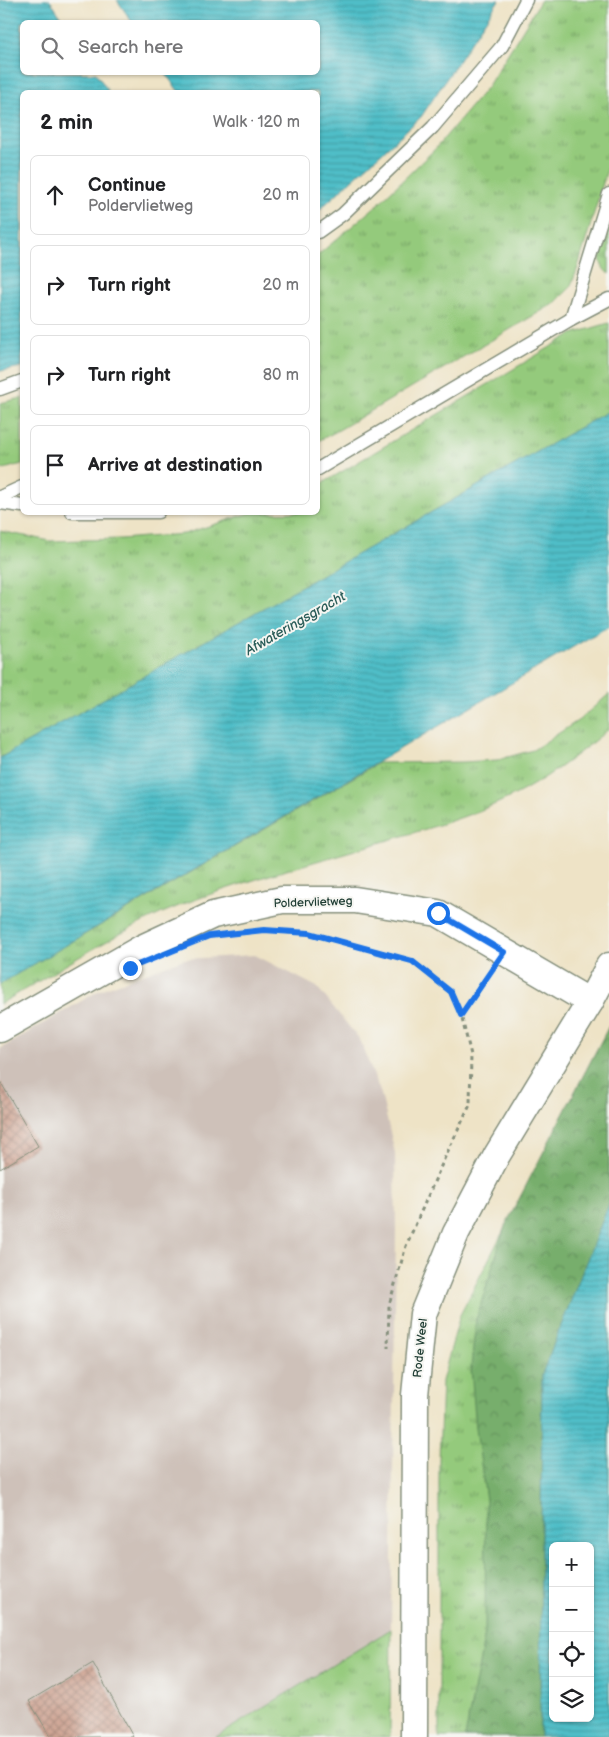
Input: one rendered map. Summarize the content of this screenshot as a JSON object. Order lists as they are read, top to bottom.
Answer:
{
  "streets": {
    "street": ["Poldervlietweg", "Rode Weel"]
  },
  "crossings": [
    ["Poldervlietweg", "Rode Weel"]
  ],
  "water": ["Afwateringsgracht"],
  "page": {
    "search": "Search here",
    "heading": ["2 min", "Walk · 120 m"],
    "list": [
      ["Continue", "Poldervlietweg", "20 m"],
      ["Turn right", "20 m"],
      ["Turn right", "80 m"],
      "Arrive at destination"
    ],
    "map_buttons": ["+", "−"]
  }
}
